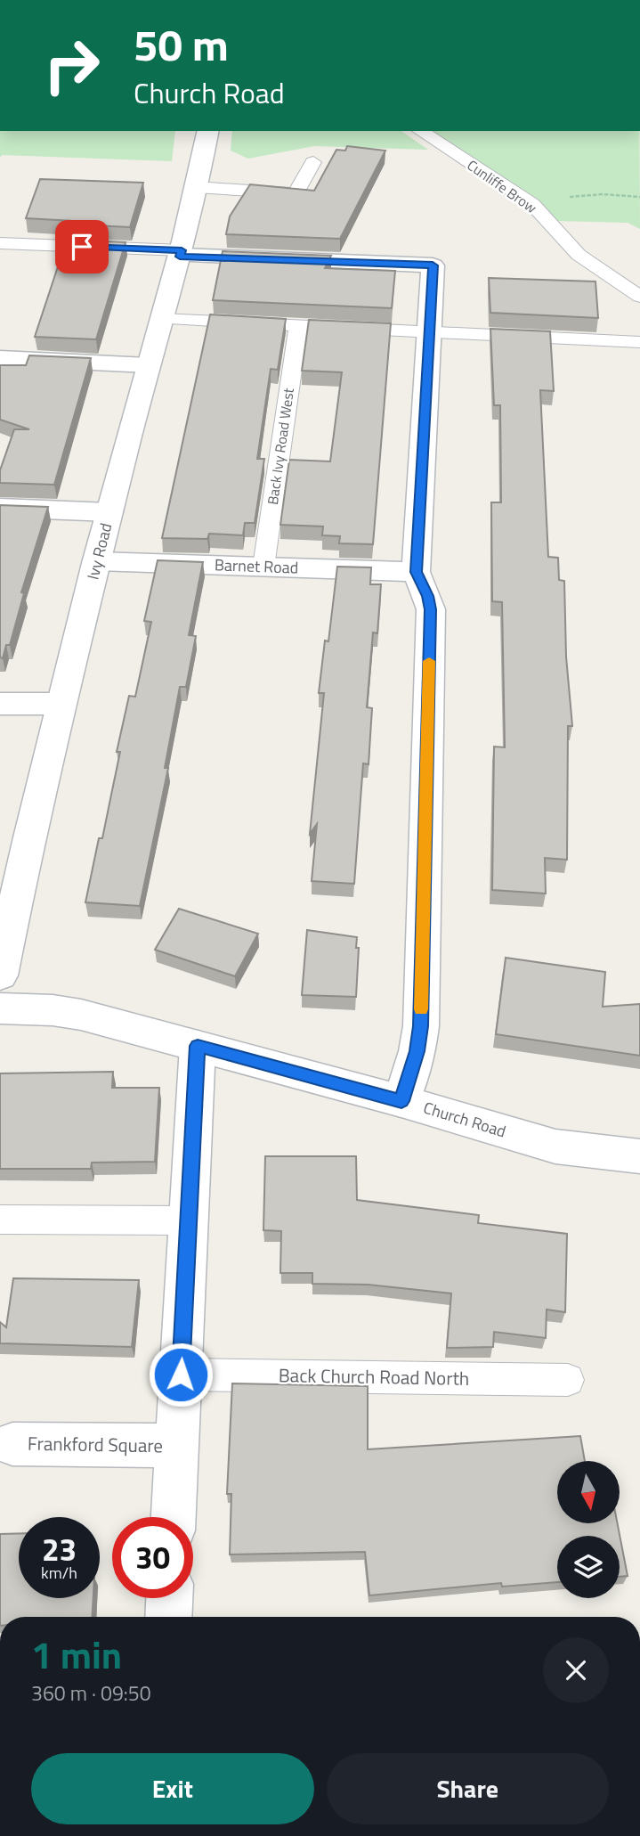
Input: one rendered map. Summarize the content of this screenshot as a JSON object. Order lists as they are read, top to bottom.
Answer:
{
  "streets": {
    "street": [
      "Ivy Road",
      "Barnet Road",
      "Church Road",
      "Frankford Square"
    ],
    "lane": ["Cunliffe Brow", "Back Ivy Road West", "Back Church Road North"]
  },
  "crossings": [
    ["Back Ivy Road West", "Barnet Road"],
    ["Ivy Road", "Barnet Road"]
  ],
  "north": "bottom",
  "page": {
    "turn": ["50 m", "Church Road"],
    "speed": "23 km/h",
    "limit": "30",
    "heading": ["1 min", "360 m · 09:50"],
    "buttons": ["Exit", "Share"]
  }
}
